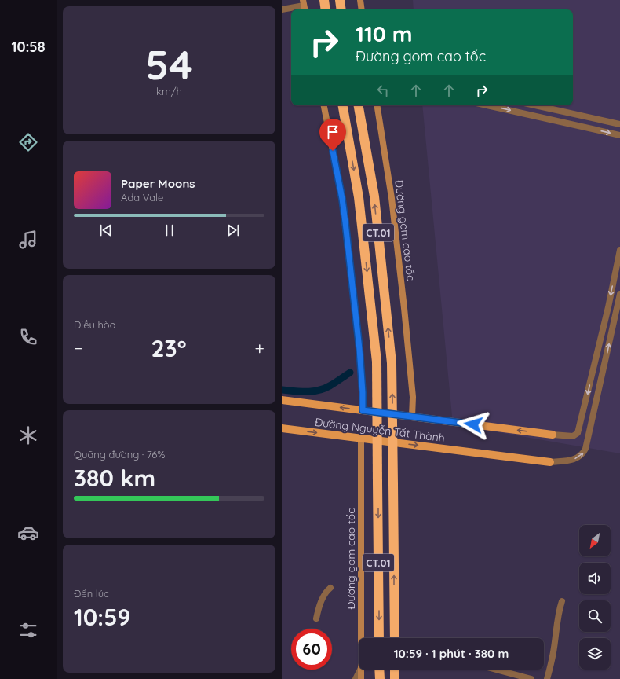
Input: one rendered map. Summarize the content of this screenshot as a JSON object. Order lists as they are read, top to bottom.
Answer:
{
  "streets": {
    "highway": ["CT.01"],
    "main road": ["Đường gom cao tốc", "Đường Nguyễn Tất Thành"]
  },
  "crossings": [
    ["Đường gom cao tốc", "Đường Nguyễn Tất Thành"]
  ],
  "north": "bottom left",
  "page": {
    "tabs": "10:58",
    "tile": [
      ["54", "km/h"],
      "Điều hòa",
      ["Quãng đường · 76%", "380 km"],
      ["Đến lúc", "10:59"]
    ],
    "turn": ["110 m", "Đường gom cao tốc"],
    "song": ["Paper Moons", "Ada Vale"],
    "heat": ["−", "23°", "+"],
    "limit": "60",
    "trip": "10:59 · 1 phút · 380 m"
  }
}
